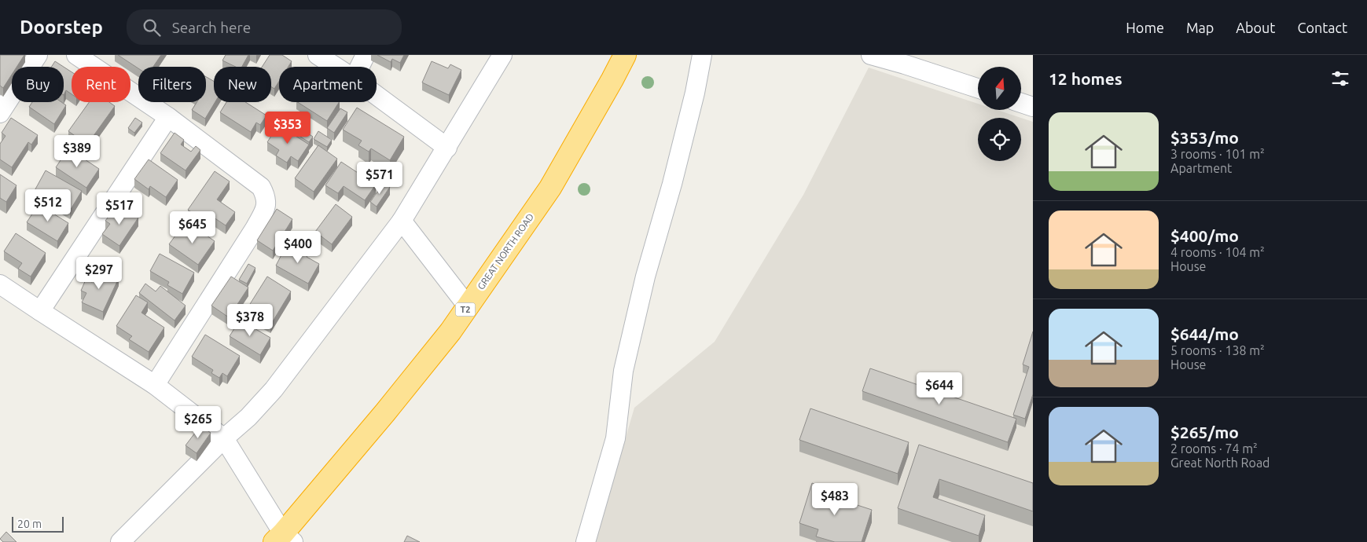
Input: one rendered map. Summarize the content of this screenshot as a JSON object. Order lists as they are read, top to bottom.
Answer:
{
  "streets": {
    "highway": ["GREAT NORTH ROAD", "T2"]
  },
  "scale_bar": "20 m",
  "north": "top",
  "page": {
    "header": "Doorstep",
    "search": "Search here",
    "nav": [
      "Home",
      "Map",
      "About",
      "Contact"
    ],
    "heading": "12 homes",
    "chip": [
      "Buy",
      "Rent",
      "Filters",
      "New",
      "Apartment"
    ],
    "list": [
      {
        "name": "$353/mo",
        "note": "3 rooms · 101 m² · Apartment"
      },
      {
        "name": "$400/mo",
        "note": "4 rooms · 104 m² · House"
      },
      {
        "name": "$644/mo",
        "note": "5 rooms · 138 m² · House"
      },
      {
        "name": "$265/mo",
        "note": "2 rooms · 74 m² · Great North Road"
      }
    ],
    "price": [
      "$353",
      "$389",
      "$571",
      "$512",
      "$517",
      "$645",
      "$400",
      "$297",
      "$378",
      "$644",
      "$265",
      "$483"
    ],
    "scale": "20 m"
  }
}
